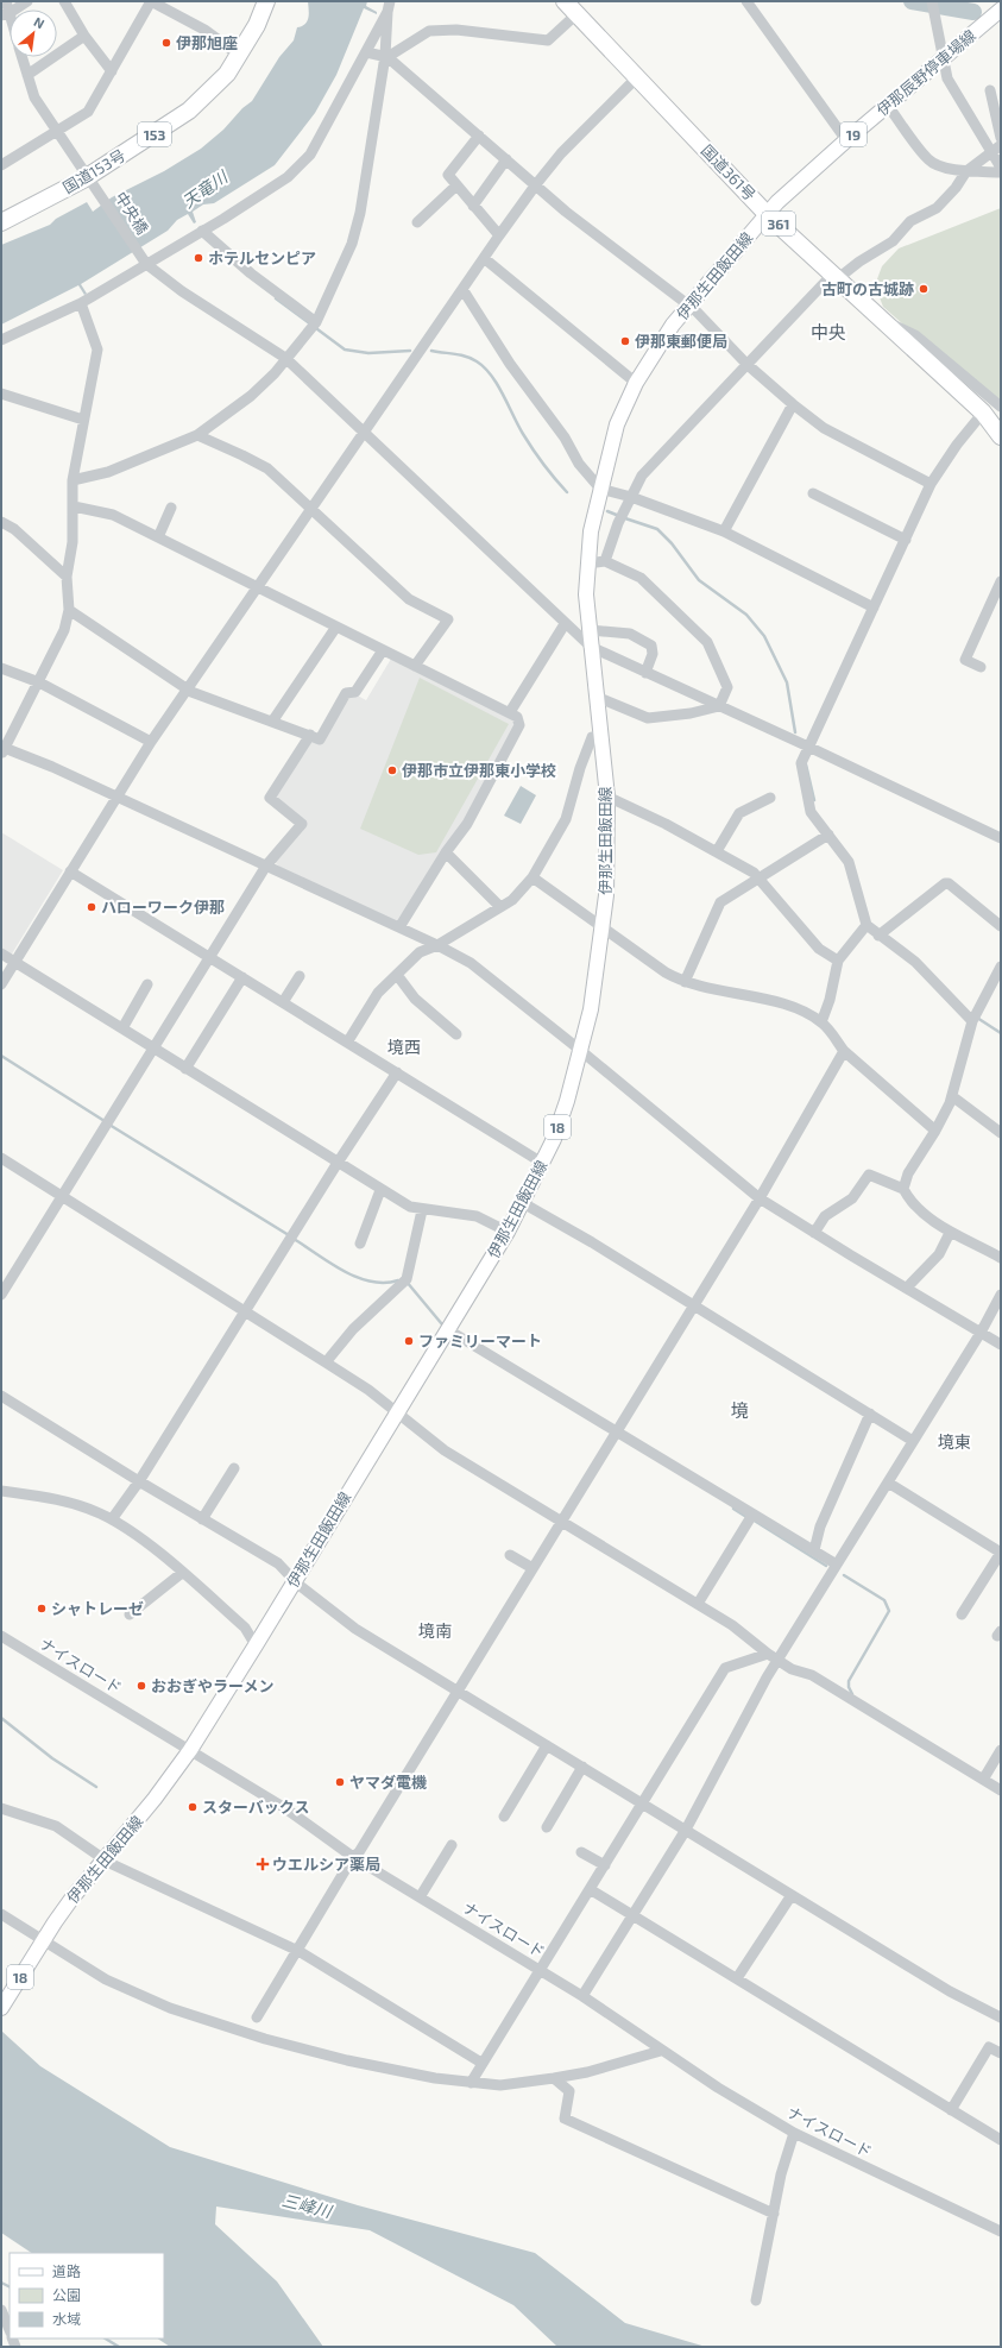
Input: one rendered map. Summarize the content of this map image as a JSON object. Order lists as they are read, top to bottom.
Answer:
{
  "streets": {
    "highway": [
      "153",
      "国道153号",
      "国道361号",
      "361"
    ],
    "main road": [
      "伊那辰野停車場線",
      "19",
      "伊那生田飯田線",
      "18"
    ],
    "street": ["中央橋", "ナイスロード"]
  },
  "crossings": [
    ["伊那辰野停車場線", "国道361号"],
    ["伊那辰野停車場線", "伊那生田飯田線"],
    ["国道153号", "中央橋"],
    ["国道361号", "伊那生田飯田線"],
    ["中央橋", "伊那生田飯田線"],
    ["伊那生田飯田線", "ナイスロード"]
  ],
  "districts": [
    "中央",
    "境西",
    "境",
    "境東",
    "境南"
  ],
  "water": ["天竜川", "三峰川"],
  "places": {
    "other": [
      "伊那旭座",
      "ホテルセンピア",
      "古町の古城跡",
      "伊那東郵便局",
      "伊那市立伊那東小学校",
      "ハローワーク伊那",
      "ファミリーマート",
      "シャトレーゼ",
      "おおぎやラーメン",
      "ヤマダ電機",
      "スターバックス"
    ],
    "health": ["ウエルシア薬局"]
  },
  "legend": ["道路", "公園", "水域"],
  "north": "top right"
}
